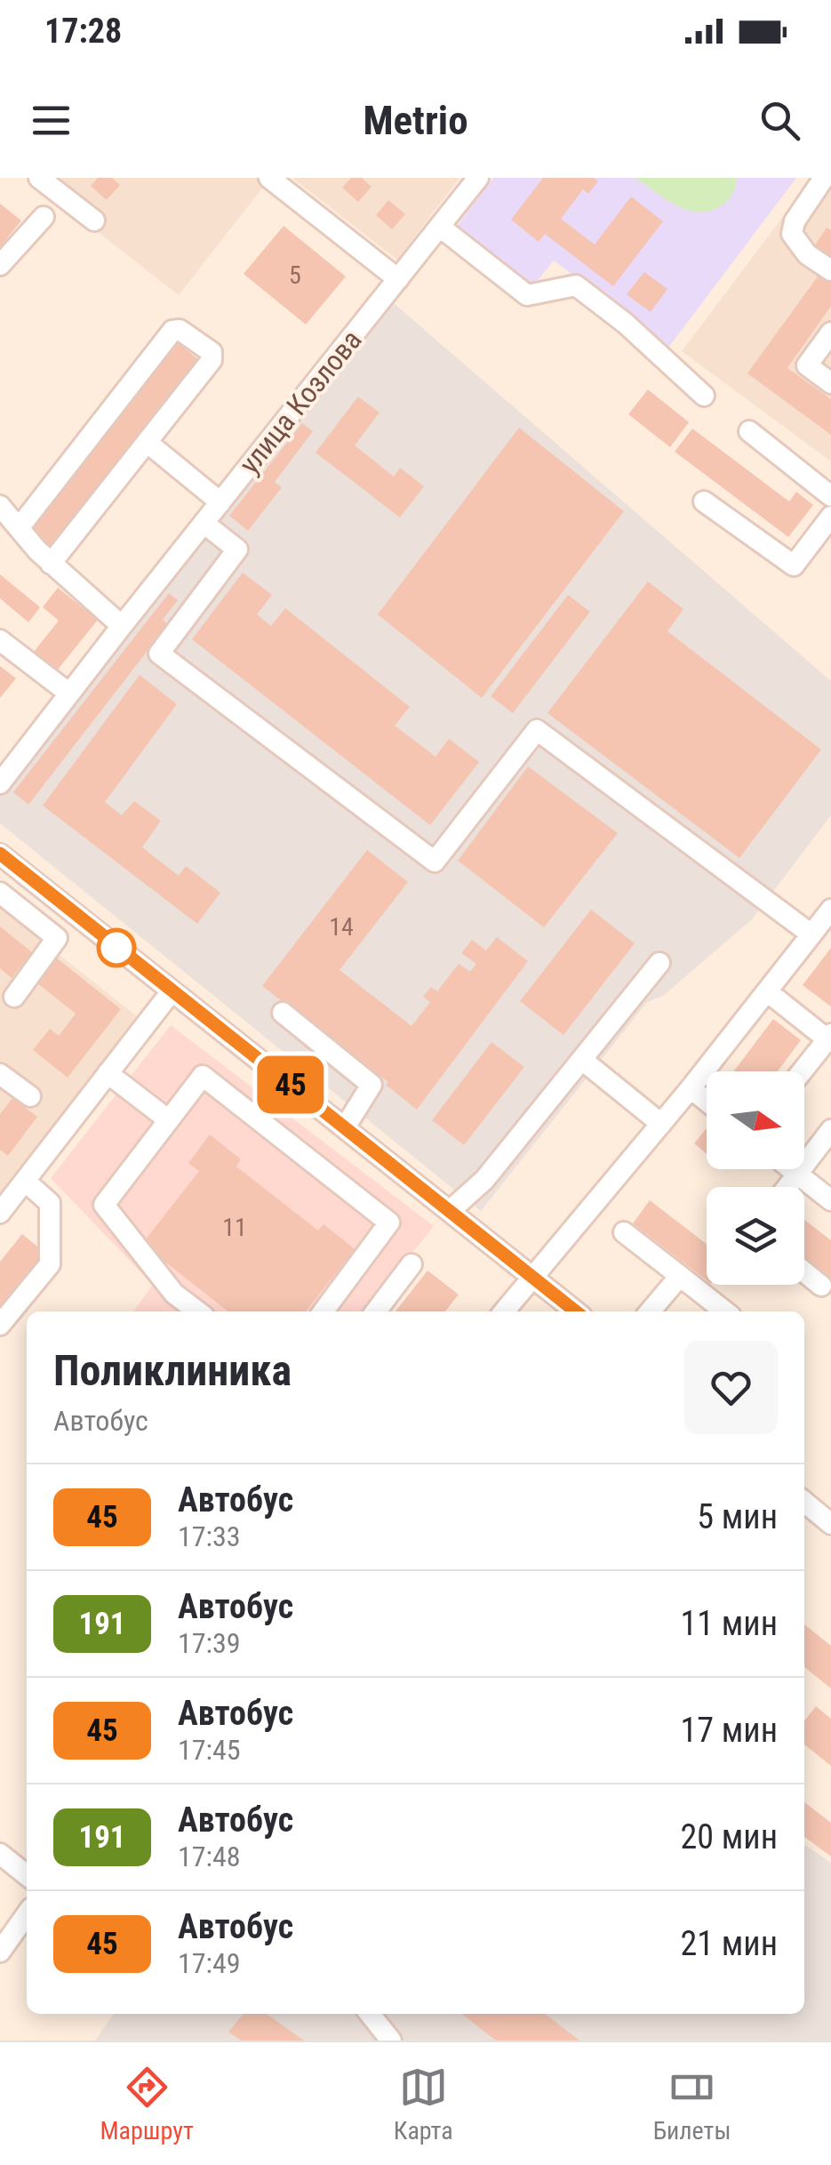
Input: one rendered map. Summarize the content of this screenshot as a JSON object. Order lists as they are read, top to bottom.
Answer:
{
  "streets": {
    "street": ["улица Козлова"]
  },
  "lines": ["bus line 45"],
  "house_numbers": ["5", "14", "11"],
  "north": "right",
  "page": {
    "status": "17:28",
    "header": "Metrio",
    "on_map": "45",
    "heading": ["Поликлиника", "Автобус"],
    "list": [
      {
        "mark": "45",
        "name": "Автобус",
        "note": "17:33",
        "value": "5 мин"
      },
      {
        "mark": "191",
        "name": "Автобус",
        "note": "17:39",
        "value": "11 мин"
      },
      {
        "mark": "45",
        "name": "Автобус",
        "note": "17:45",
        "value": "17 мин"
      },
      {
        "mark": "191",
        "name": "Автобус",
        "note": "17:48",
        "value": "20 мин"
      },
      {
        "mark": "45",
        "name": "Автобус",
        "note": "17:49",
        "value": "21 мин"
      }
    ],
    "tabs": ["Маршрут", "Карта", "Билеты"]
  }
}
